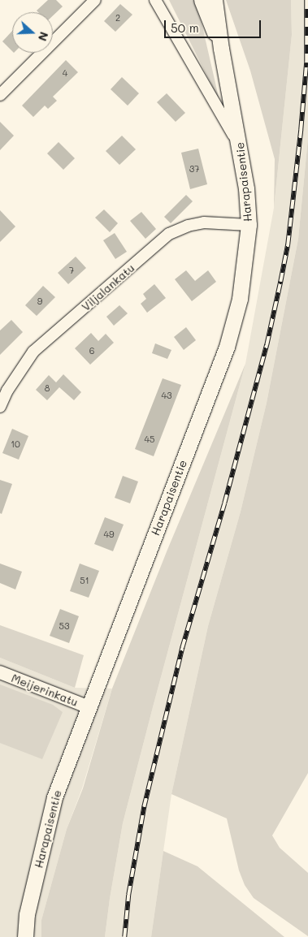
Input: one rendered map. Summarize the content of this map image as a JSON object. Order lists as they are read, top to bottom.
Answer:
{
  "streets": {
    "main road": ["Harapaisentie"],
    "street": ["Viljalankatu", "Meijerinkatu"]
  },
  "crossings": [
    ["Harapaisentie", "Viljalankatu"],
    ["Harapaisentie", "Meijerinkatu"]
  ],
  "house_numbers": [
    "2",
    "4",
    "37",
    "7",
    "9",
    "6",
    "8",
    "43",
    "45",
    "10",
    "49",
    "51",
    "53"
  ],
  "scale_bar": "50 m",
  "north": "right"
}
